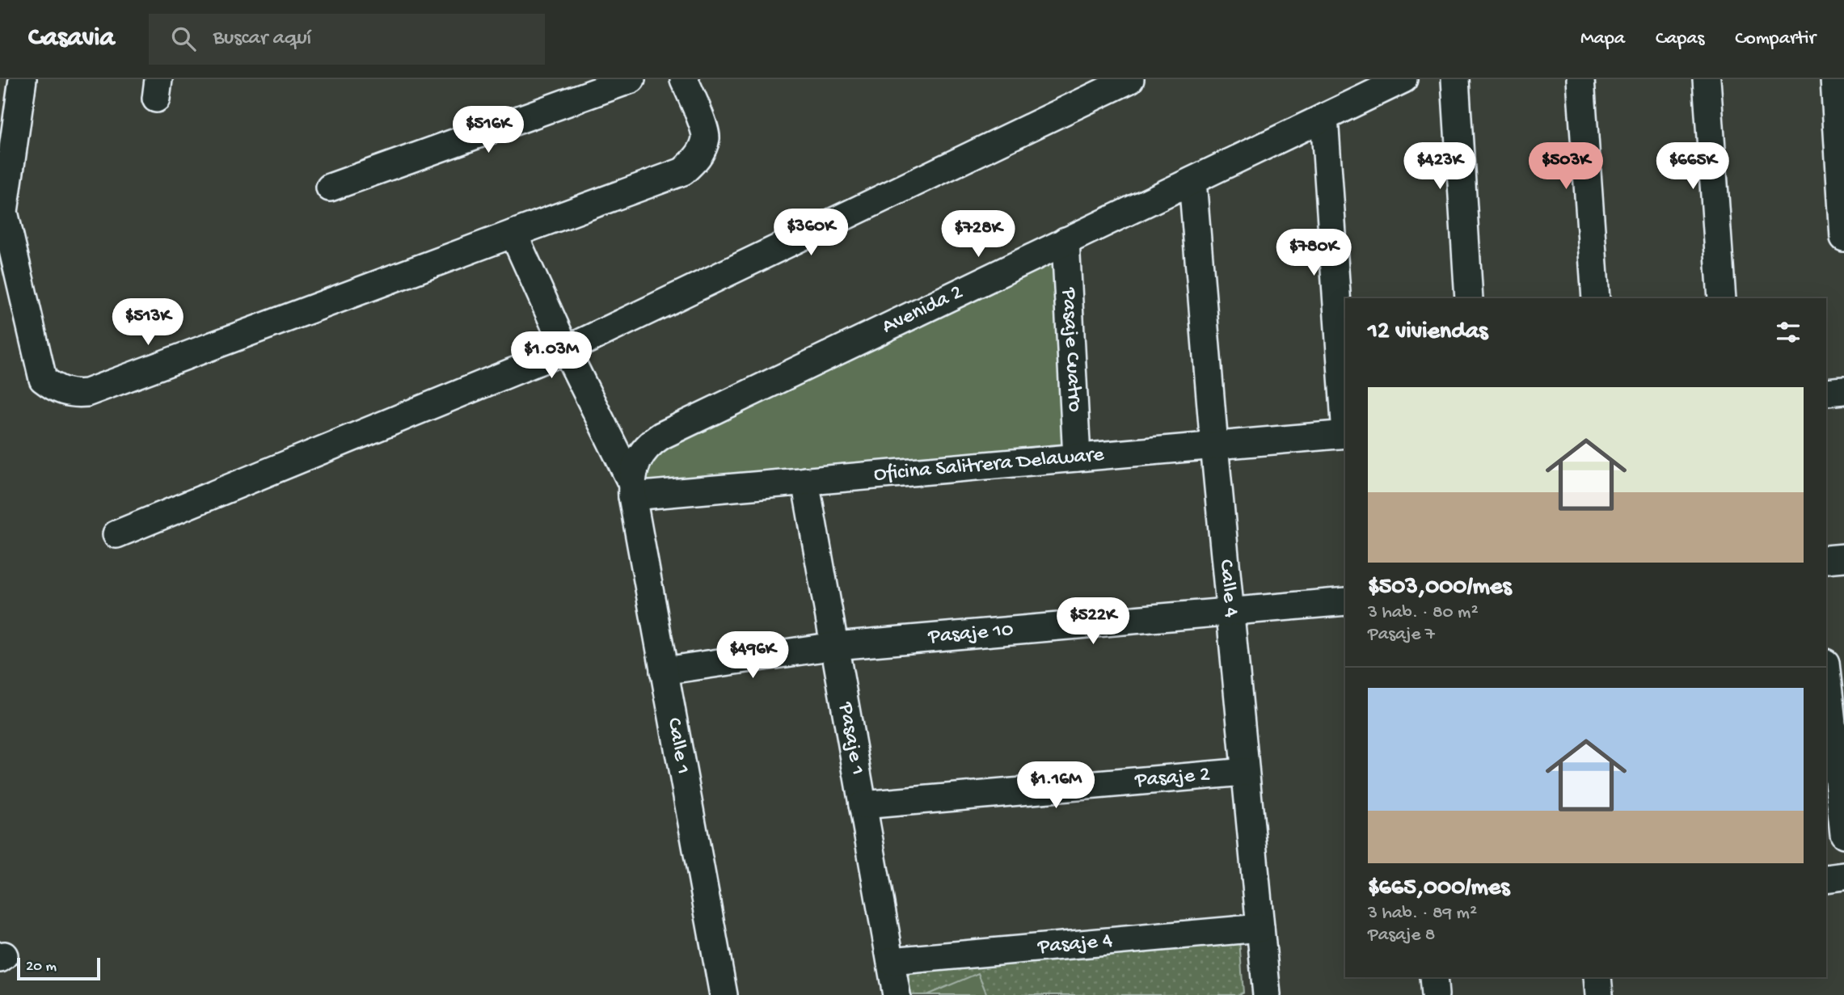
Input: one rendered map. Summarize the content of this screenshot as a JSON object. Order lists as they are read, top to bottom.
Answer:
{
  "streets": {
    "street": [
      "Avenida 2",
      "Pasaje Cuatro",
      "Oficina Salitrera Delaware",
      "Calle 4",
      "Pasaje 10",
      "Pasaje 1",
      "Calle 1",
      "Pasaje 2",
      "Pasaje 4"
    ]
  },
  "crossings": [
    ["Avenida 2", "Pasaje Cuatro"],
    ["Avenida 2", "Oficina Salitrera Delaware"],
    ["Avenida 2", "Calle 4"],
    ["Avenida 2", "Calle 1"],
    ["Pasaje Cuatro", "Oficina Salitrera Delaware"],
    ["Oficina Salitrera Delaware", "Calle 4"],
    ["Oficina Salitrera Delaware", "Pasaje 1"],
    ["Oficina Salitrera Delaware", "Calle 1"],
    ["Calle 4", "Pasaje 10"],
    ["Calle 4", "Pasaje 2"],
    ["Calle 4", "Pasaje 4"],
    ["Pasaje 10", "Pasaje 1"],
    ["Pasaje 10", "Calle 1"],
    ["Pasaje 1", "Pasaje 2"],
    ["Pasaje 1", "Pasaje 4"]
  ],
  "scale_bar": "20 m",
  "page": {
    "header": "Casavia",
    "search": "Buscar aquí",
    "nav": ["Mapa", "Capas", "Compartir"],
    "price": [
      "$516K",
      "$423K",
      "$503K",
      "$665K",
      "$360K",
      "$728K",
      "$780K",
      "$513K",
      "$1.03M",
      "$522K",
      "$496K",
      "$1.16M"
    ],
    "heading": "12 viviendas",
    "list": [
      {
        "name": "$503,000/mes",
        "note": "3 hab. · 80 m² · Pasaje 7"
      },
      {
        "name": "$665,000/mes",
        "note": "3 hab. · 89 m² · Pasaje 8"
      }
    ],
    "scale": "20 m"
  }
}
